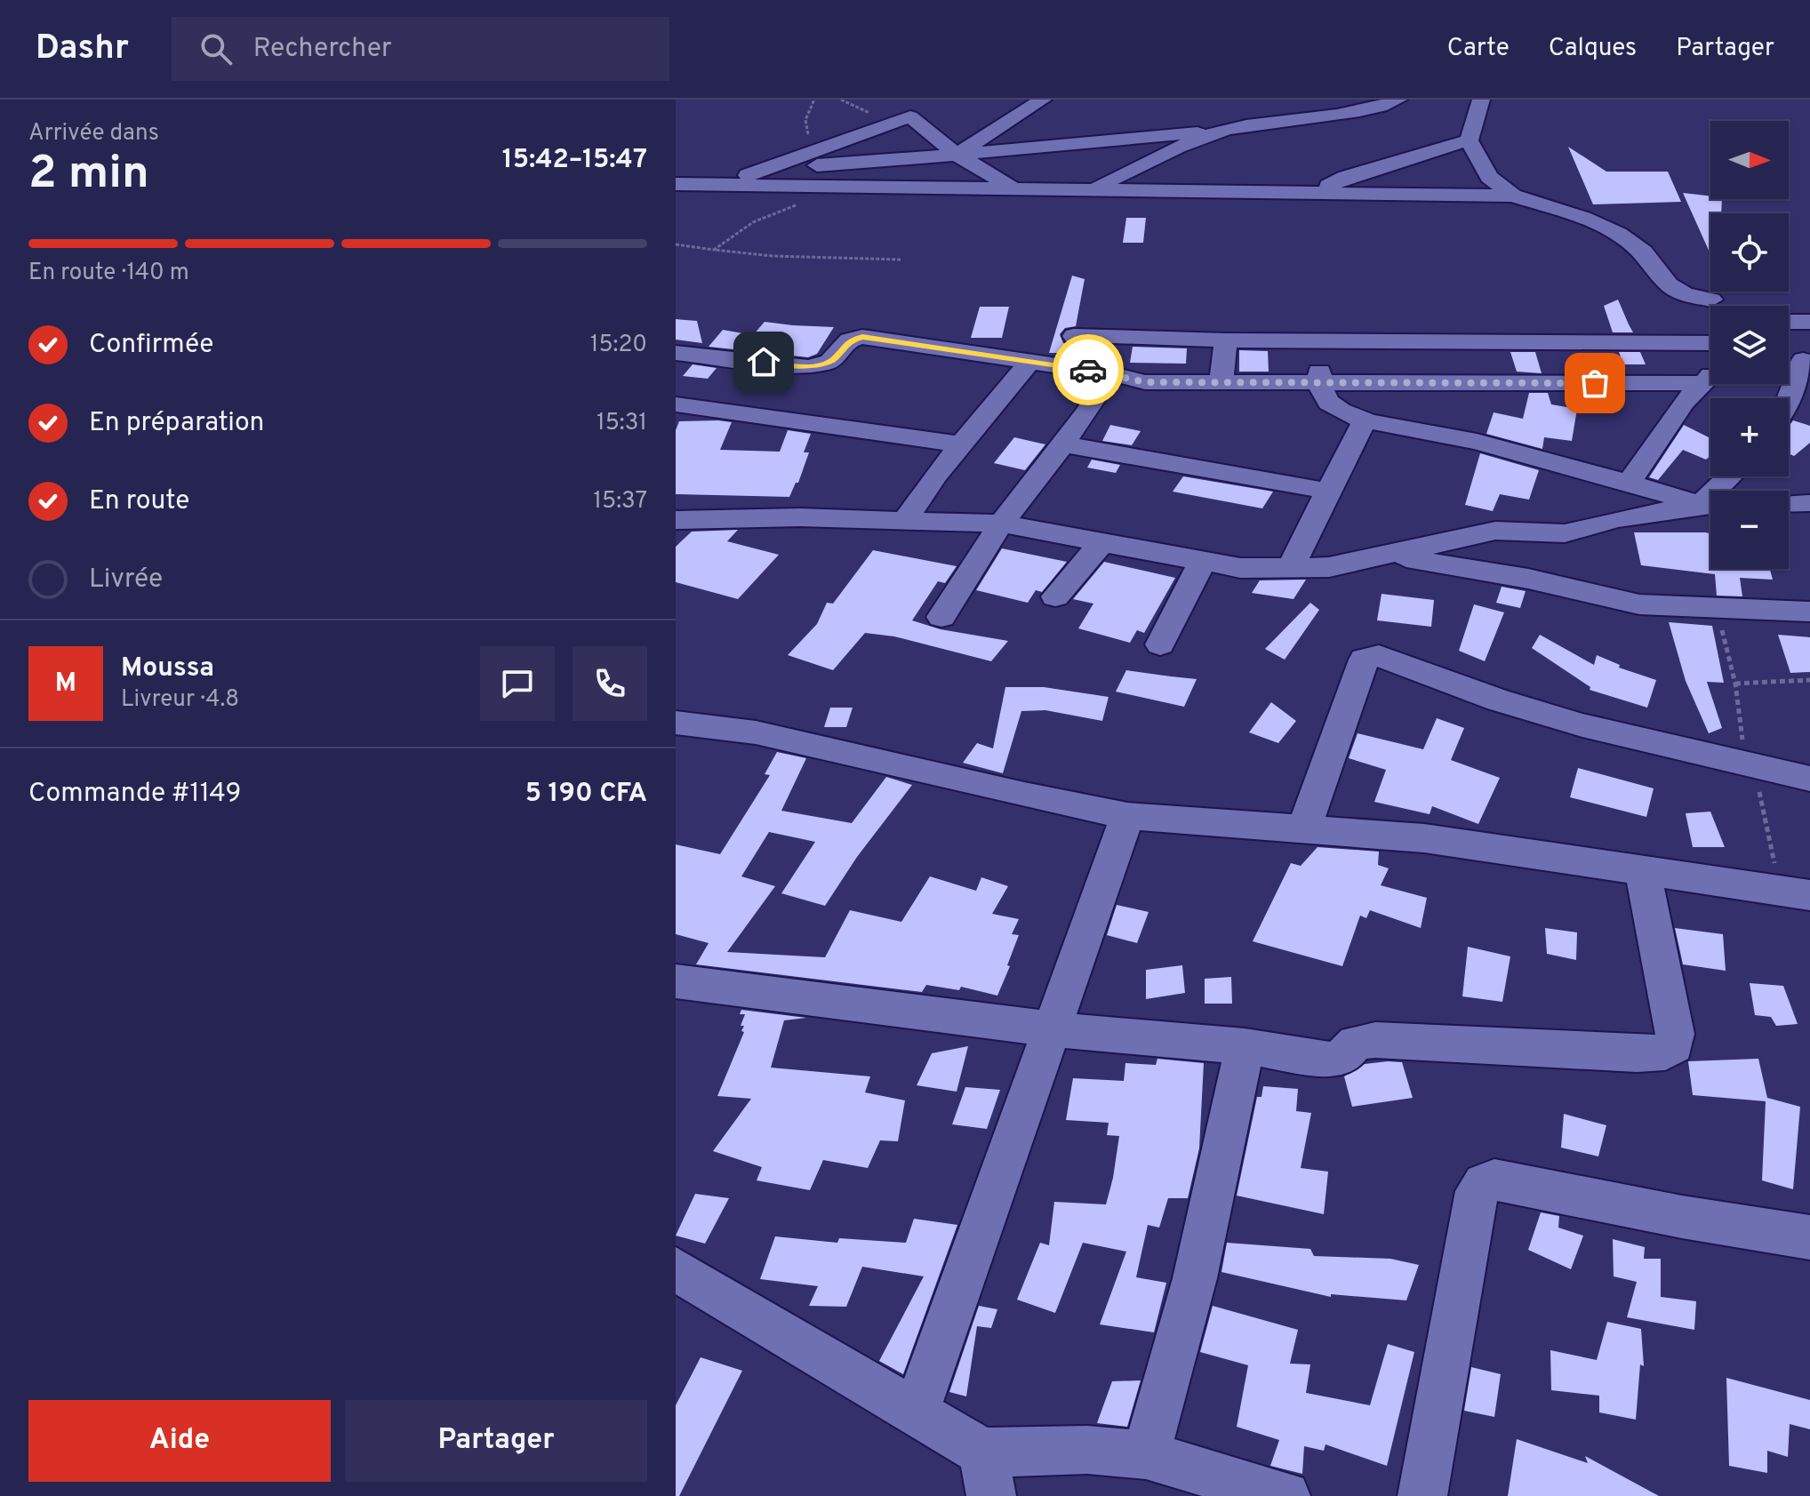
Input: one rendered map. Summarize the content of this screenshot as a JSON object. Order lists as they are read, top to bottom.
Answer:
{
  "north": "right",
  "page": {
    "header": "Dashr",
    "search": "Rechercher",
    "nav": ["Carte", "Calques", "Partager"],
    "heading": ["2 min", "Arrivée dans", "15:42–15:47"],
    "panel": [
      "Moussa",
      "Livreur · 4.8",
      "Commande #1149",
      "5 190 CFA"
    ],
    "map_buttons": ["+", "−"],
    "bar": "En route · 140 m",
    "list": [
      ["Confirmée", "15:20"],
      ["En préparation", "15:31"],
      ["En route", "15:37"],
      "Livrée"
    ],
    "round": "M",
    "buttons": ["Aide", "Partager"]
  }
}
